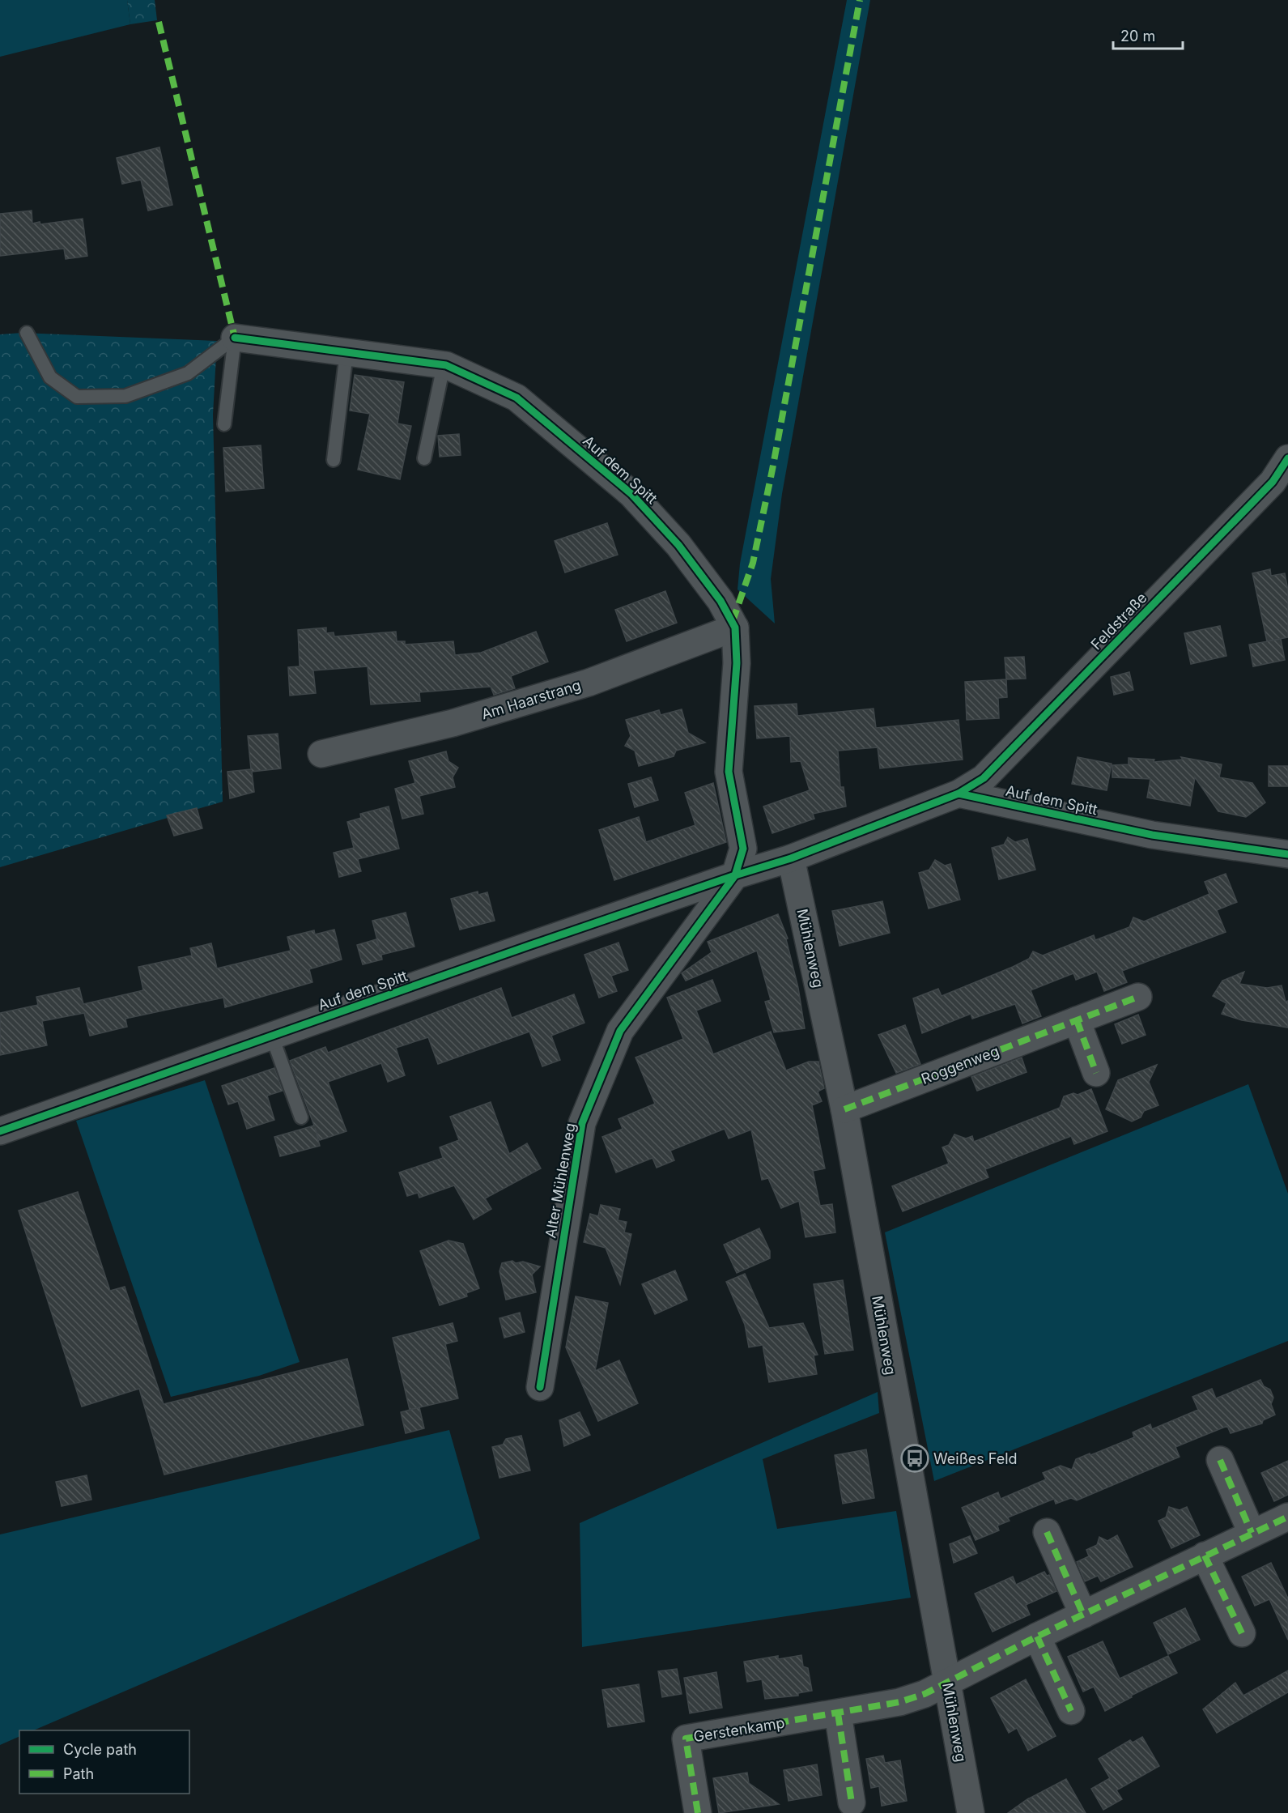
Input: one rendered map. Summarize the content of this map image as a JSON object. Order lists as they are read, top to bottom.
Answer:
{
  "streets": {
    "street": [
      "Auf dem Spitt",
      "Feldstraße",
      "Am Haarstrang",
      "Mühlenweg",
      "Roggenweg",
      "Alter Mühlenweg",
      "Gerstenkamp"
    ]
  },
  "crossings": [
    ["Auf dem Spitt", "Feldstraße"],
    ["Auf dem Spitt", "Am Haarstrang"],
    ["Auf dem Spitt", "Mühlenweg"],
    ["Auf dem Spitt", "Alter Mühlenweg"],
    ["Mühlenweg", "Roggenweg"],
    ["Mühlenweg", "Gerstenkamp"]
  ],
  "places": {
    "bus stop": ["Weißes Feld"]
  },
  "legend": ["Cycle path", "Path"],
  "scale_bar": "20 m"
}
